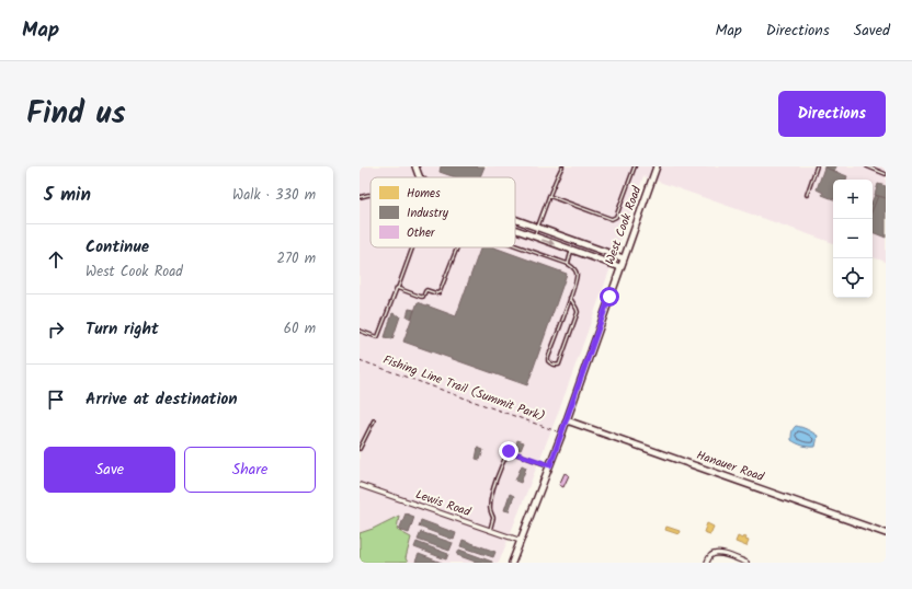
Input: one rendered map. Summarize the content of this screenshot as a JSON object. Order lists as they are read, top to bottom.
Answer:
{
  "streets": {
    "street": ["West Cook Road", "Hanauer Road", "Lewis Road"],
    "path": ["Fishing Line Trail (Summit Park)"]
  },
  "crossings": [
    ["West Cook Road", "Fishing Line Trail (Summit Park)"],
    ["West Cook Road", "Hanauer Road"],
    ["West Cook Road", "Lewis Road"]
  ],
  "legend": ["Homes", "Industry", "Other"],
  "page": {
    "header": "Map",
    "nav": ["Map", "Directions", "Saved"],
    "title": "Find us",
    "buttons": [
      "Directions",
      ["Save", "Share"]
    ],
    "heading": ["5 min", "Walk · 330 m"],
    "map_buttons": ["+", "−"],
    "list": [
      ["Continue", "West Cook Road", "270 m"],
      ["Turn right", "60 m"],
      "Arrive at destination"
    ]
  }
}
